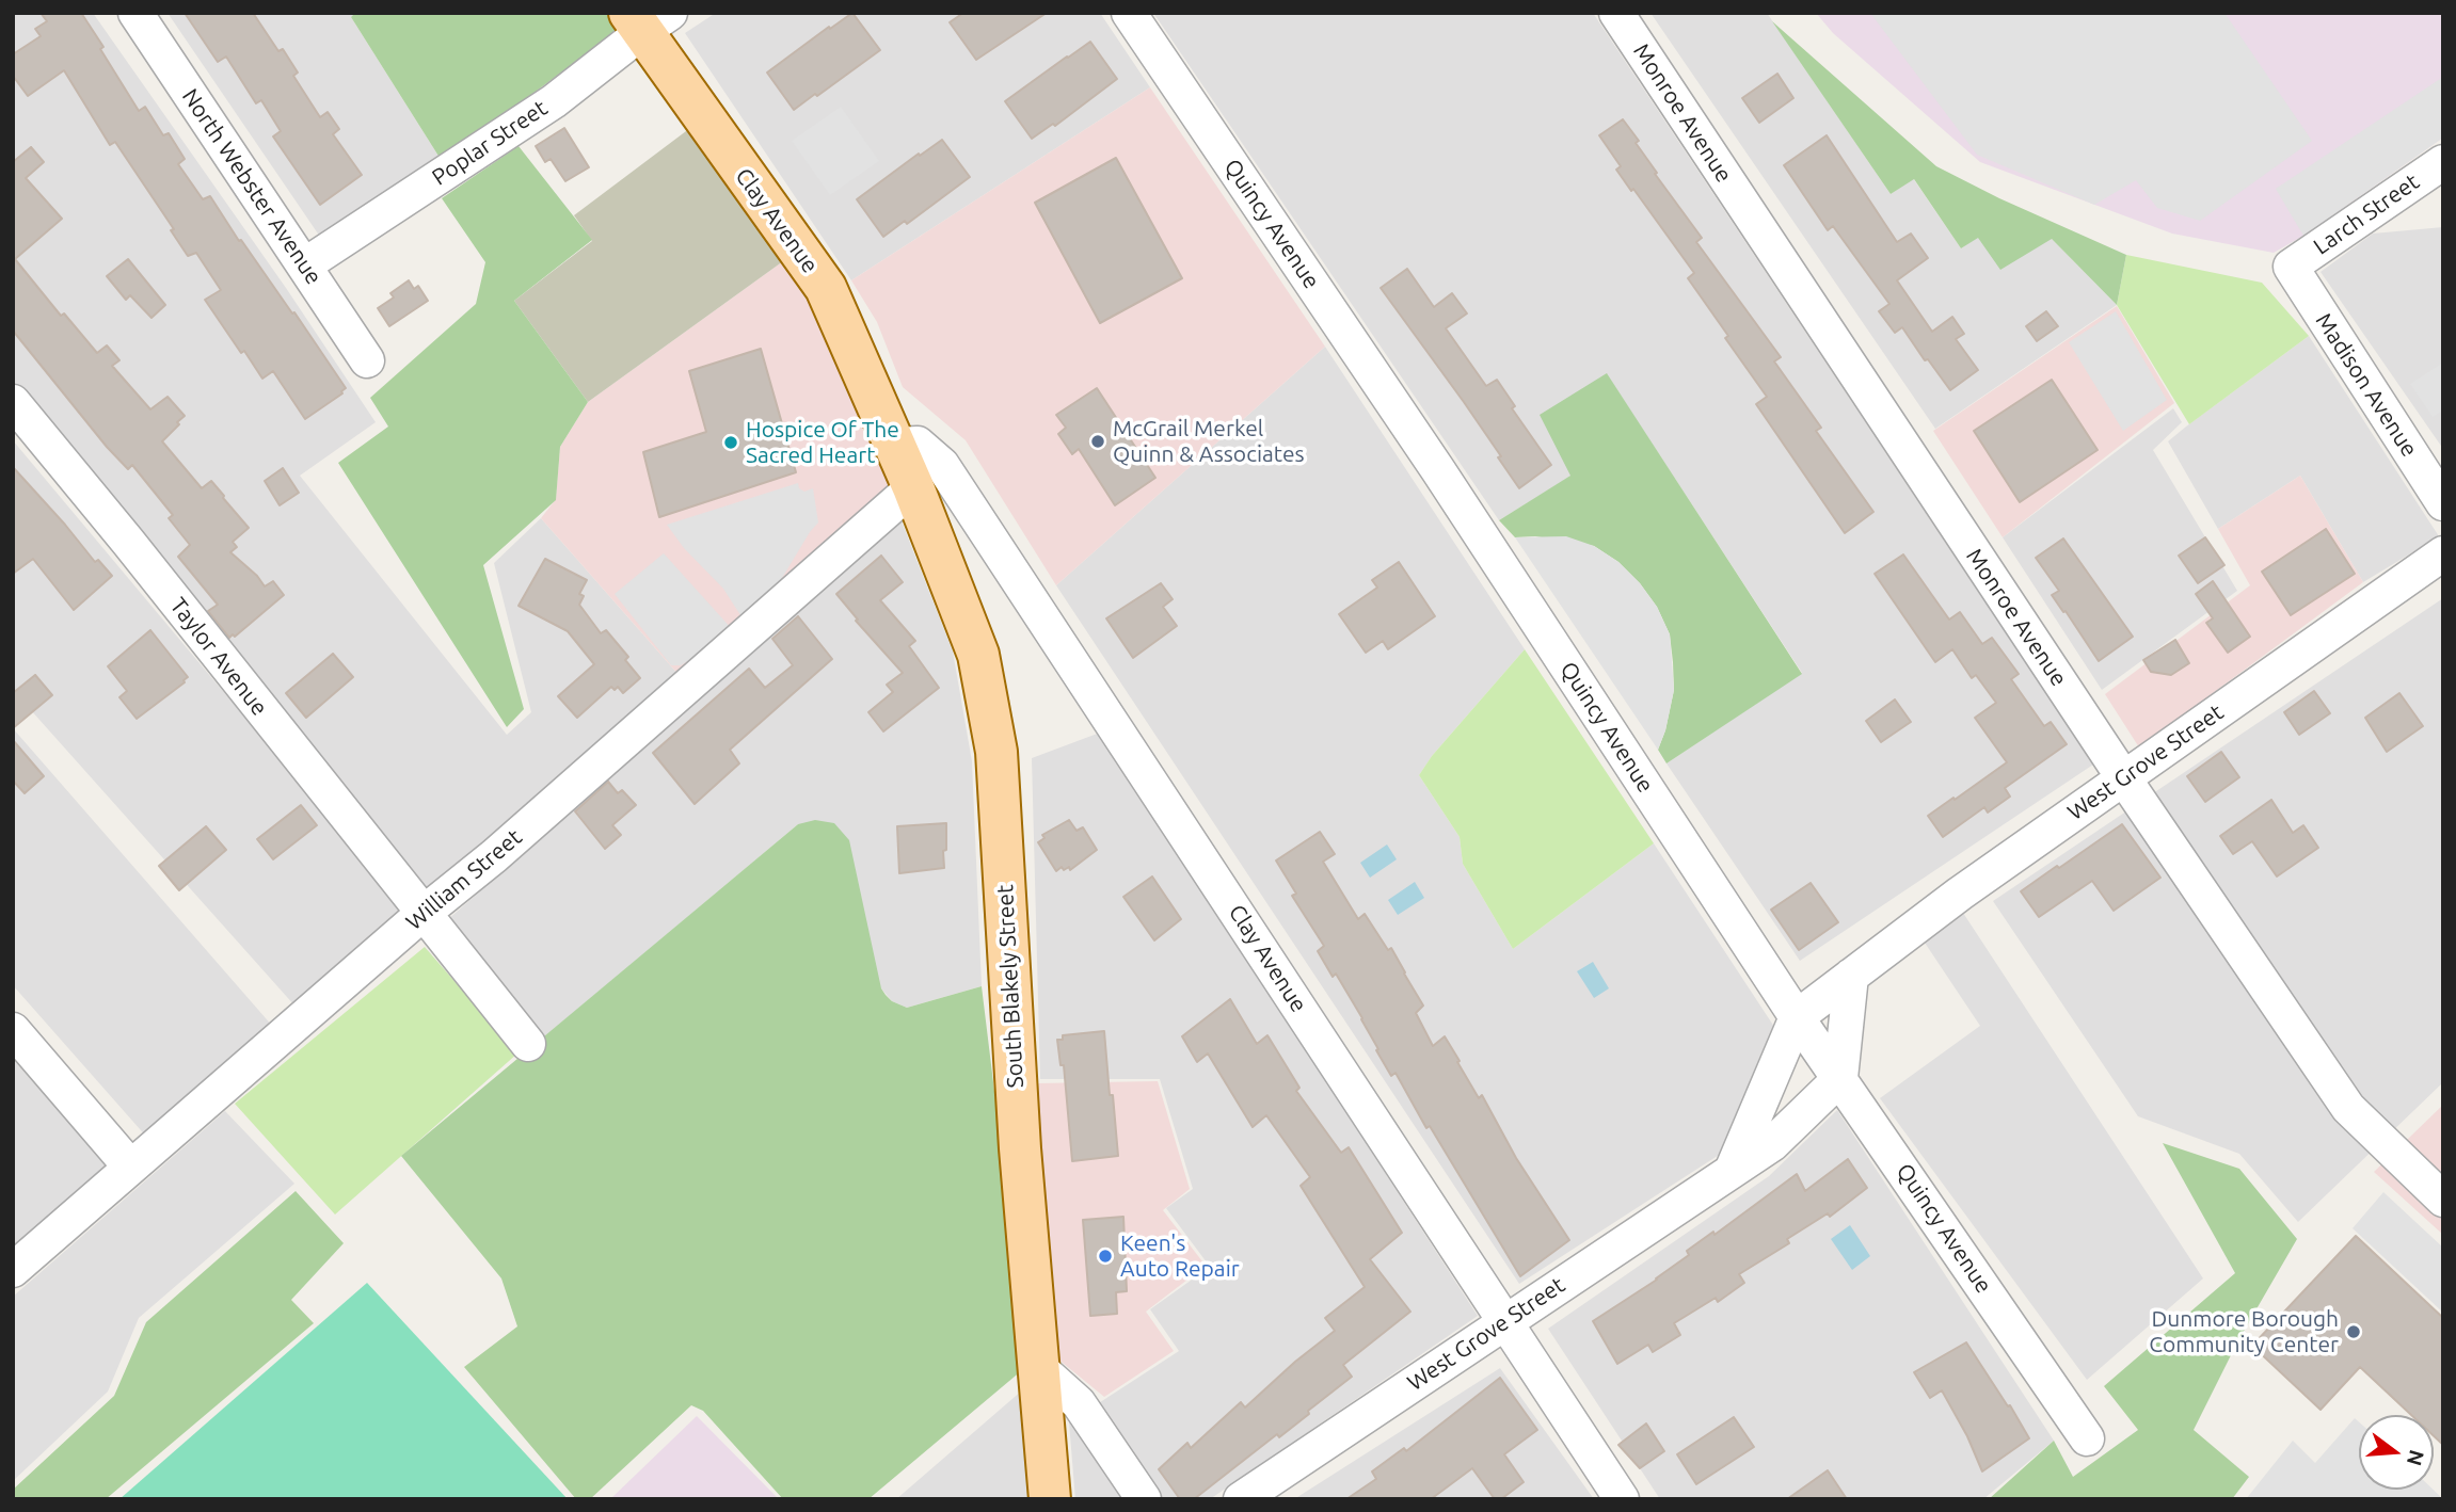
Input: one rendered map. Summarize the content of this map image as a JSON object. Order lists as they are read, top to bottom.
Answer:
{
  "streets": {
    "main road": ["Clay Avenue", "South Blakely Street"],
    "street": [
      "Monroe Avenue",
      "Poplar Street",
      "North Webster Avenue",
      "Larch Street",
      "Quincy Avenue",
      "Madison Avenue",
      "Taylor Avenue",
      "West Grove Street",
      "William Street"
    ]
  },
  "crossings": [
    ["Monroe Avenue", "West Grove Street"],
    ["Poplar Street", "North Webster Avenue"],
    ["Poplar Street", "Clay Avenue"],
    ["Larch Street", "Madison Avenue"],
    ["Clay Avenue", "West Grove Street"],
    ["Clay Avenue", "William Street"],
    ["Clay Avenue", "South Blakely Street"],
    ["Quincy Avenue", "West Grove Street"],
    ["Taylor Avenue", "William Street"],
    ["William Street", "South Blakely Street"]
  ],
  "places": [
    "McGrail Merkel Quinn & Associates",
    "Hospice Of The Sacred Heart",
    "Keen's Auto Repair",
    "Dunmore Borough Community Center"
  ],
  "north": "right"
}
